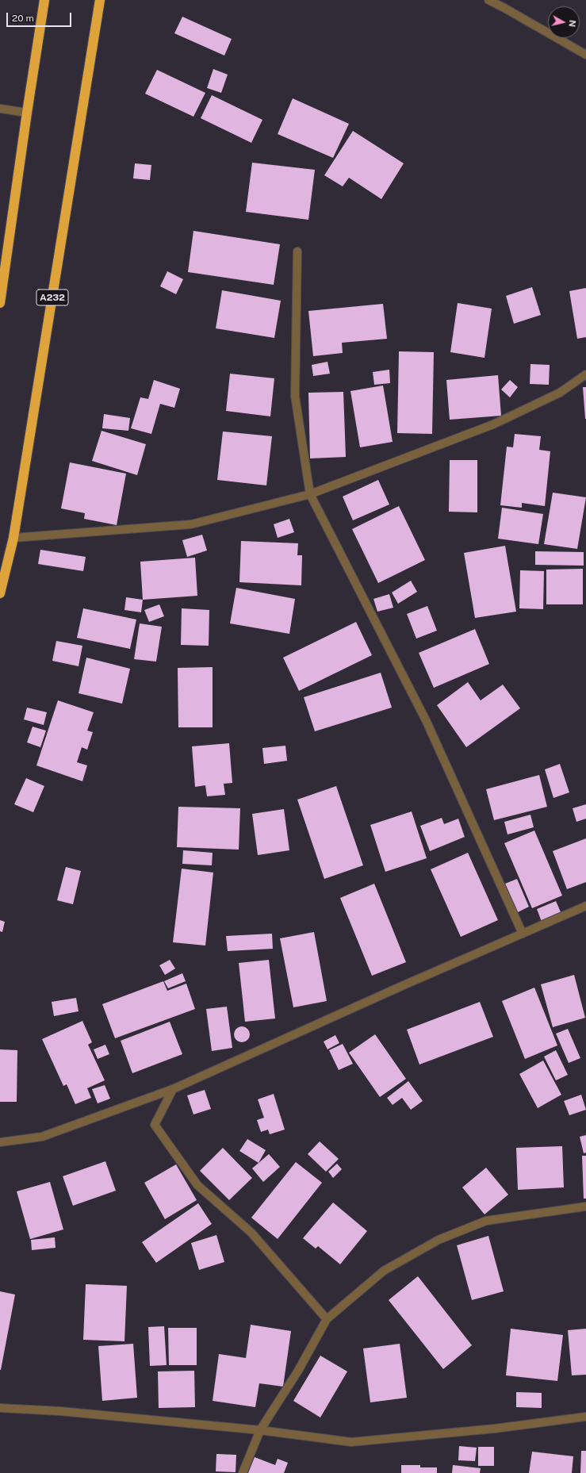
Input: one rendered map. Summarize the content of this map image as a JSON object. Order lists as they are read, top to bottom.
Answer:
{
  "streets": {
    "highway": ["A232"]
  },
  "scale_bar": "20 m",
  "north": "right"
}
